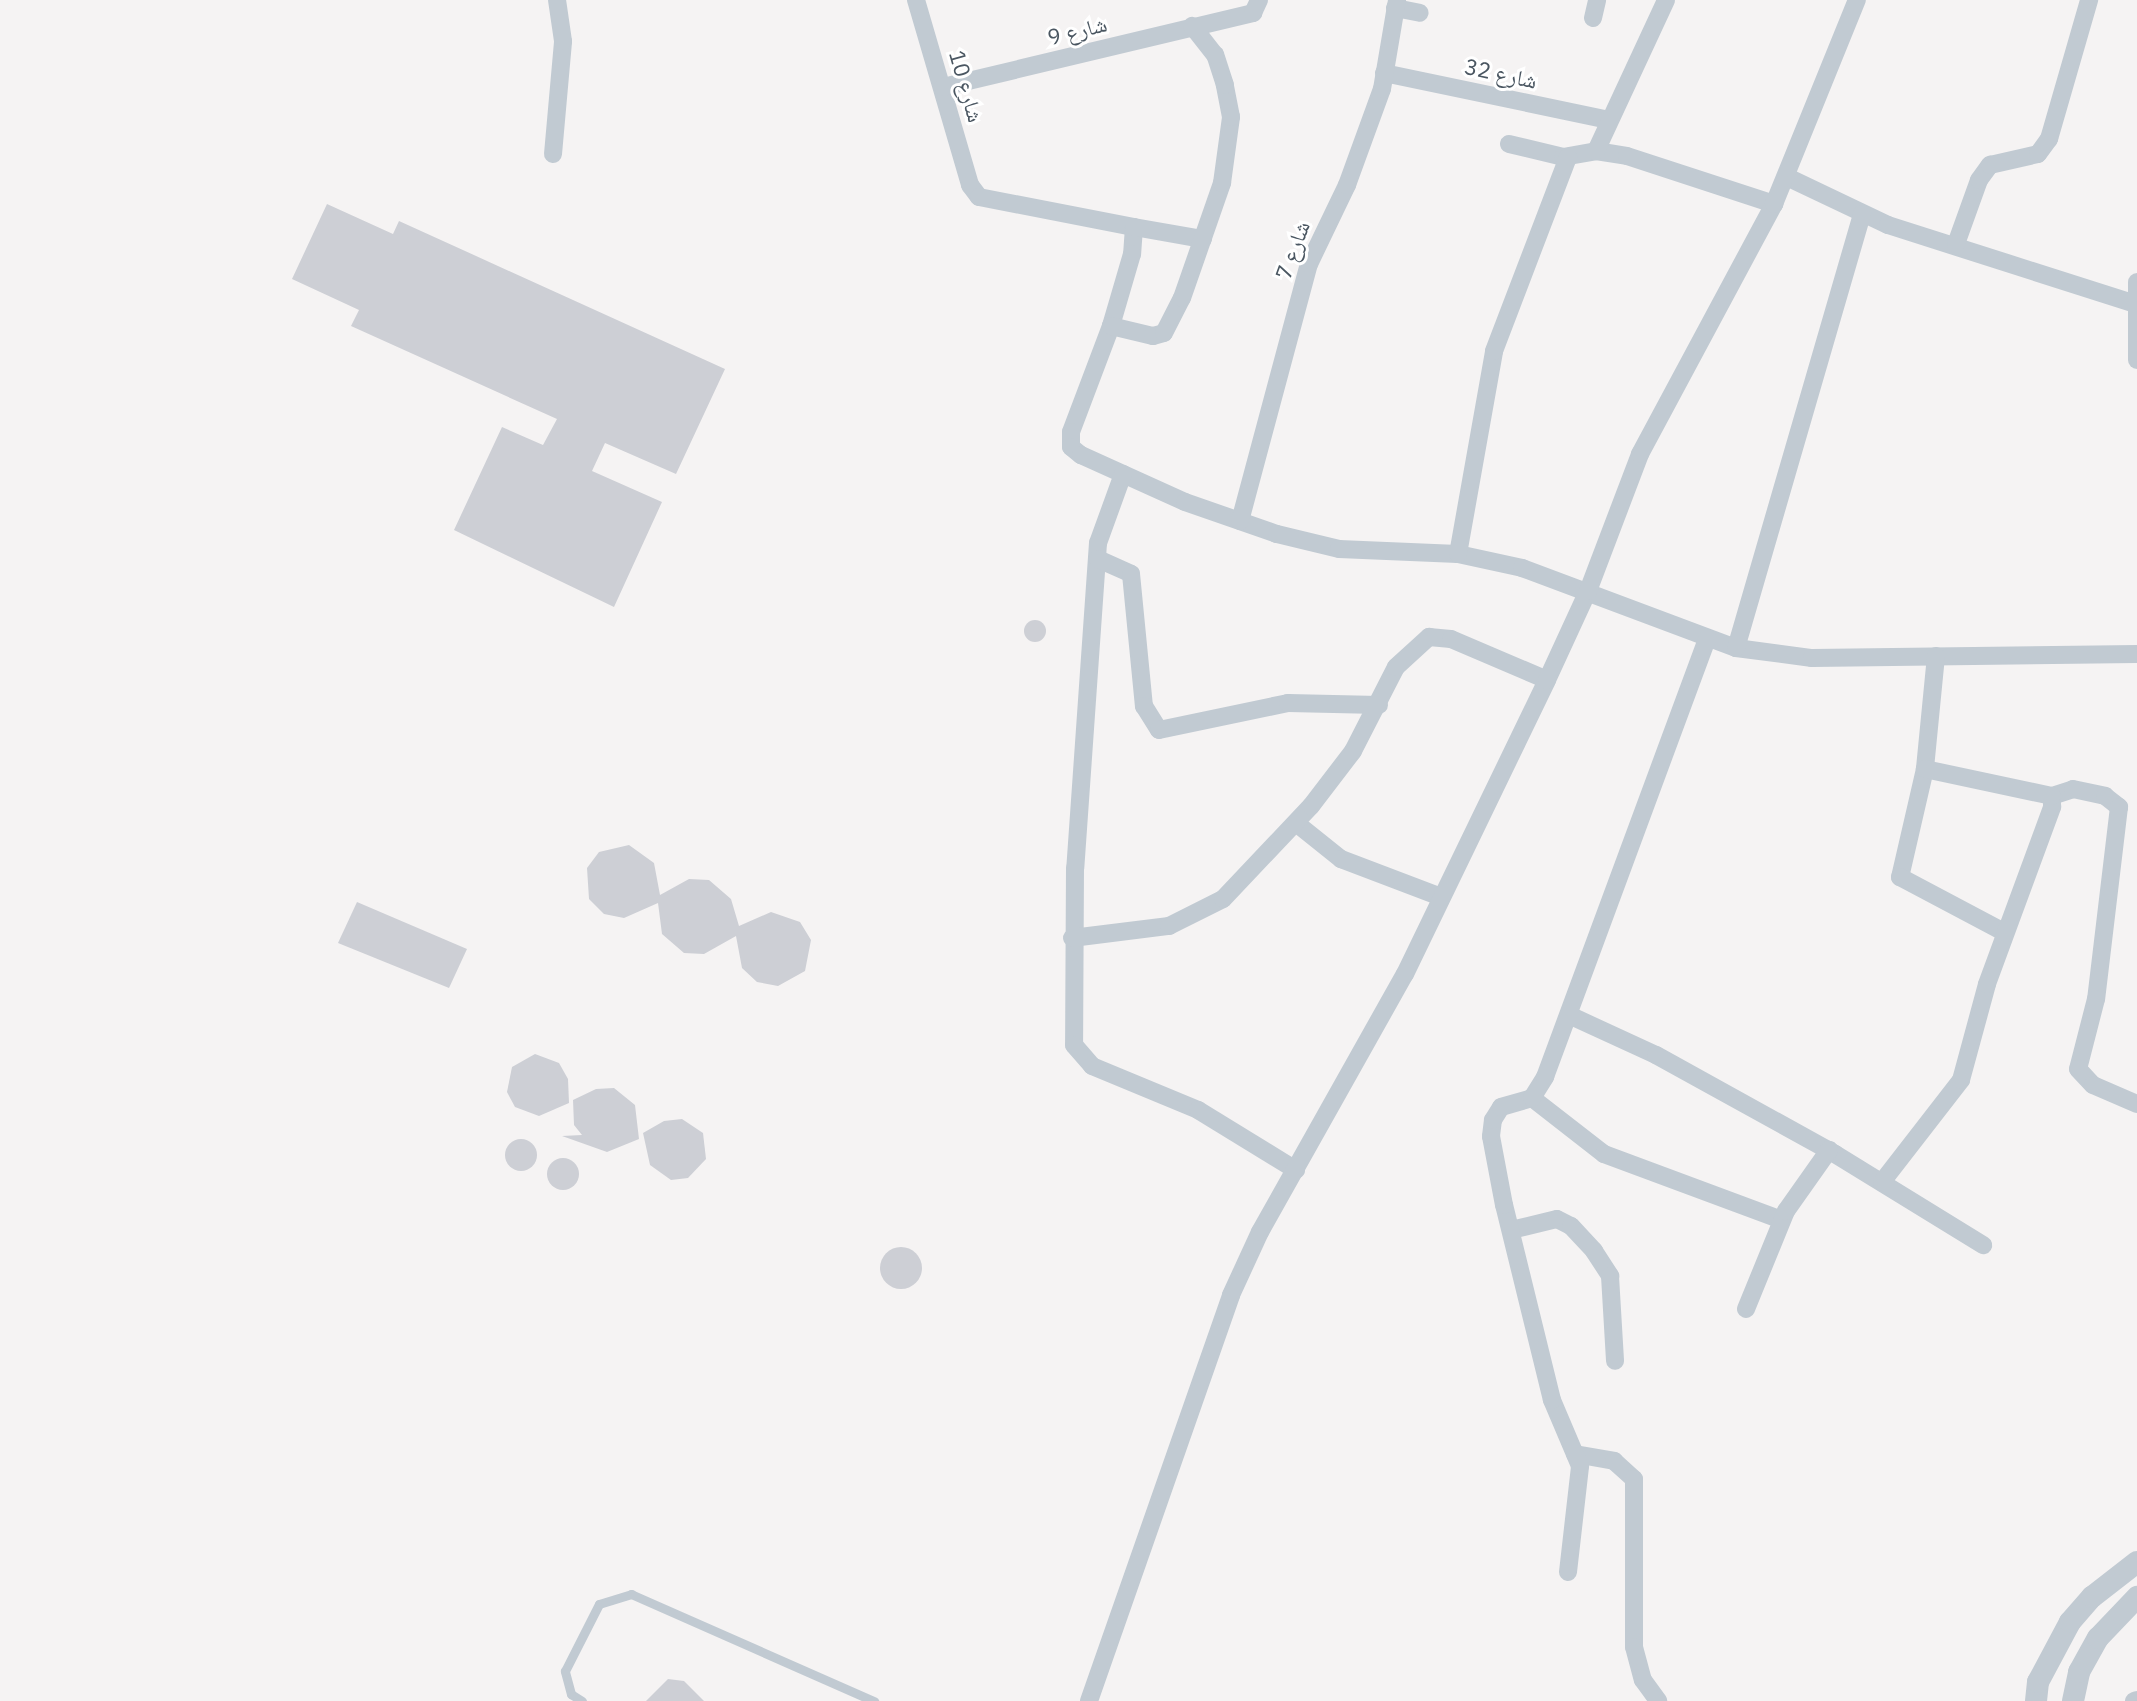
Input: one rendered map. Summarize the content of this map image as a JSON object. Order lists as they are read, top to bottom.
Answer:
{
  "streets": {
    "street": [
      "شارع 9",
      "شارع 32",
      "شارع 10",
      "شارع 7"
    ]
  },
  "crossings": [
    ["شارع 9", "شارع 10"],
    ["شارع 32", "شارع 7"]
  ]
}
